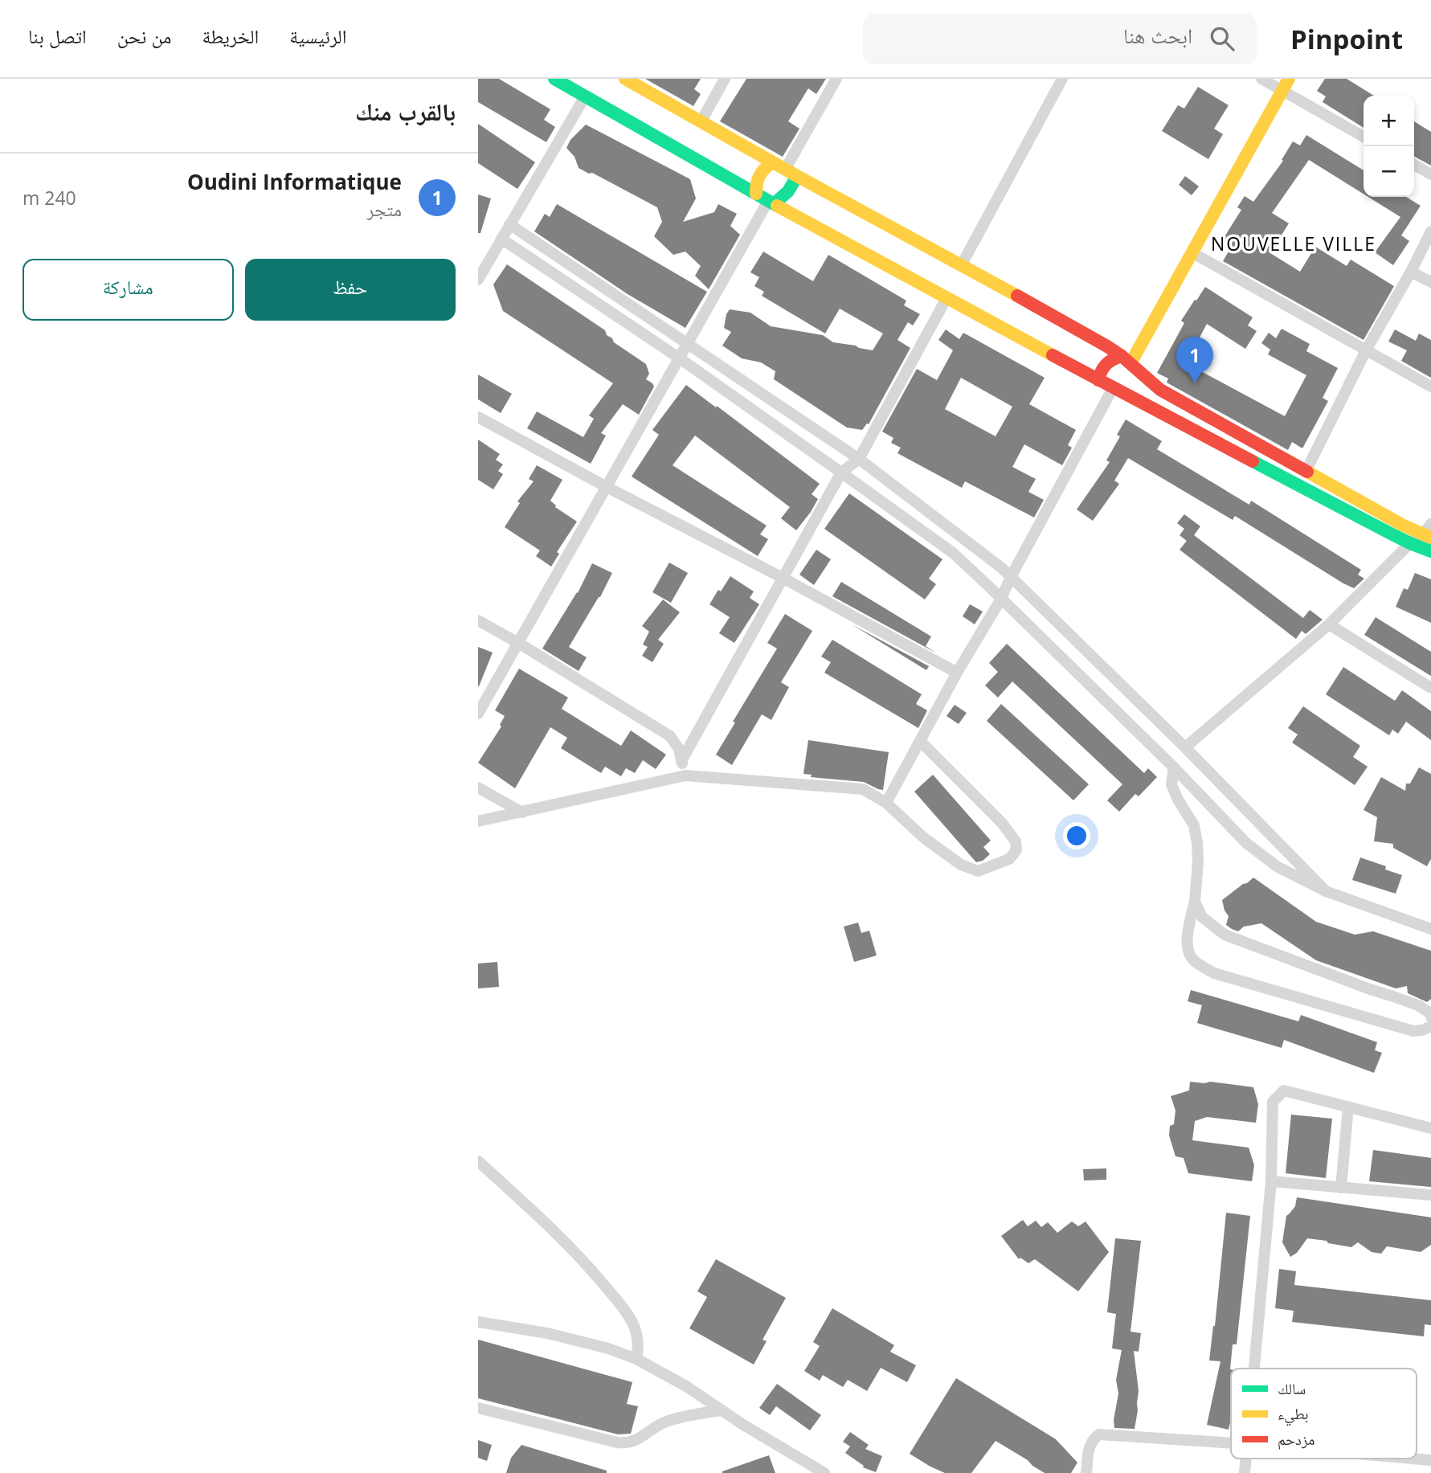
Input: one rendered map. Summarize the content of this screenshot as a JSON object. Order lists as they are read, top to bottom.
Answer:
{
  "districts": ["NOUVELLE VILLE"],
  "legend": ["سالك", "بطيء", "مزدحم"],
  "page": {
    "header": "Pinpoint",
    "search": "ابحث هنا",
    "nav": [
      "الرئيسية",
      "الخريطة",
      "من نحن",
      "اتصل بنا"
    ],
    "heading": "بالقرب منك",
    "map_buttons": ["+", "−"],
    "list": [
      {
        "mark": "1",
        "name": "Oudini Informatique",
        "note": "متجر",
        "value": "240 m"
      }
    ],
    "buttons": ["حفظ", "مشاركة"],
    "pins": "1"
  }
}
